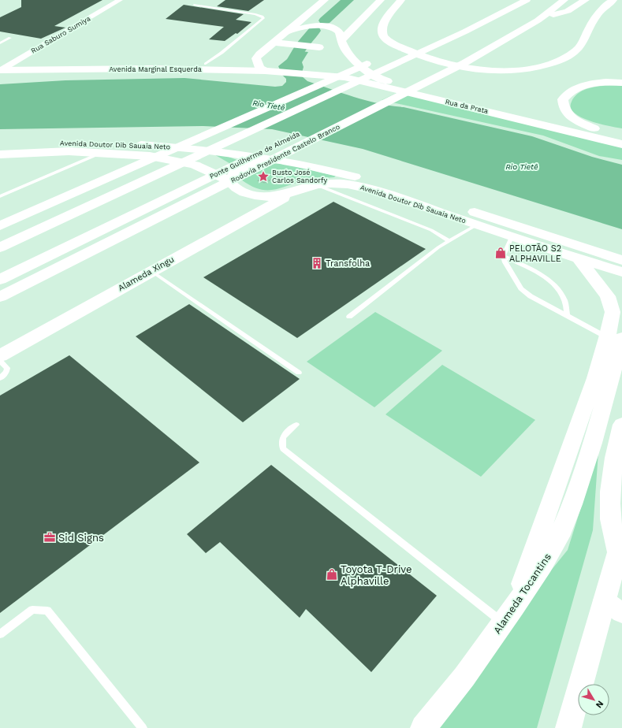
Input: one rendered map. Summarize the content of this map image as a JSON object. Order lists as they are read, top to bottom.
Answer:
{
  "streets": {
    "main road": [
      "Avenida Marginal Esquerda",
      "Rua da Prata",
      "Avenida Doutor Dib Sauaia Neto",
      "Rodovia Presidente Castelo Branco",
      "Ponte Guilherme de Almeida",
      "Alameda Xingu",
      "Alameda Tocantins"
    ],
    "street": ["Rua Saburo Sumiya"]
  },
  "crossings": [
    ["Rua Saburo Sumiya", "Avenida Marginal Esquerda"],
    ["Avenida Marginal Esquerda", "Rua da Prata"],
    ["Avenida Doutor Dib Sauaia Neto", "Alameda Xingu"]
  ],
  "water": ["Rio Tietê"],
  "places": {
    "place": ["Busto José Carlos Sandorfy"],
    "shop": ["PELOTÃO S2 ALPHAVILLE", "Toyota T-Drive Alphaville"],
    "building": ["Transfolha"],
    "office": ["Sid Signs"]
  },
  "north": "bottom right"
}
